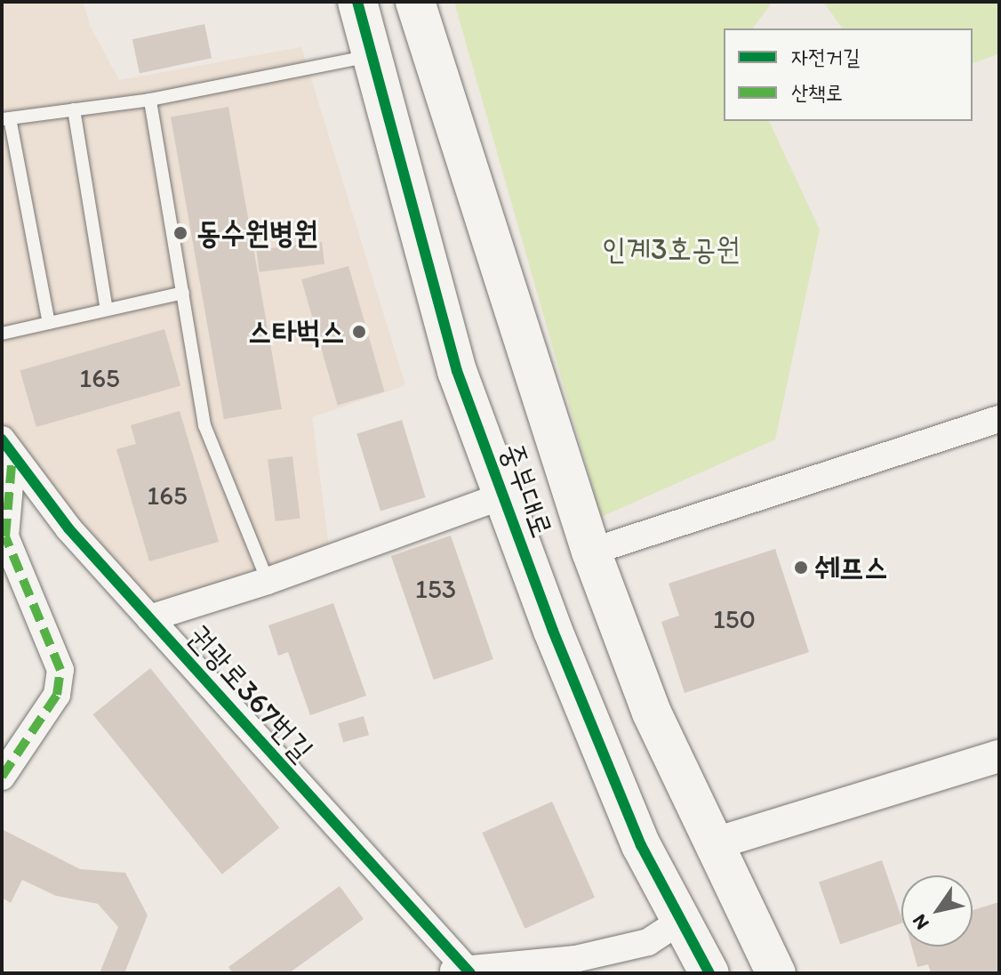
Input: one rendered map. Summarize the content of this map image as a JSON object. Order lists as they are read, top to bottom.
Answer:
{
  "streets": {
    "main road": ["중부대로"],
    "street": ["권광로367번길"]
  },
  "crossings": [
    ["중부대로", "권광로367번길"]
  ],
  "parks": ["인계3호공원"],
  "places": ["동수원병원", "스타벅스", "쉐프스"],
  "house_numbers": [
    "165",
    "165",
    "153",
    "150"
  ],
  "legend": ["자전거길", "산책로"],
  "north": "bottom left"
}
